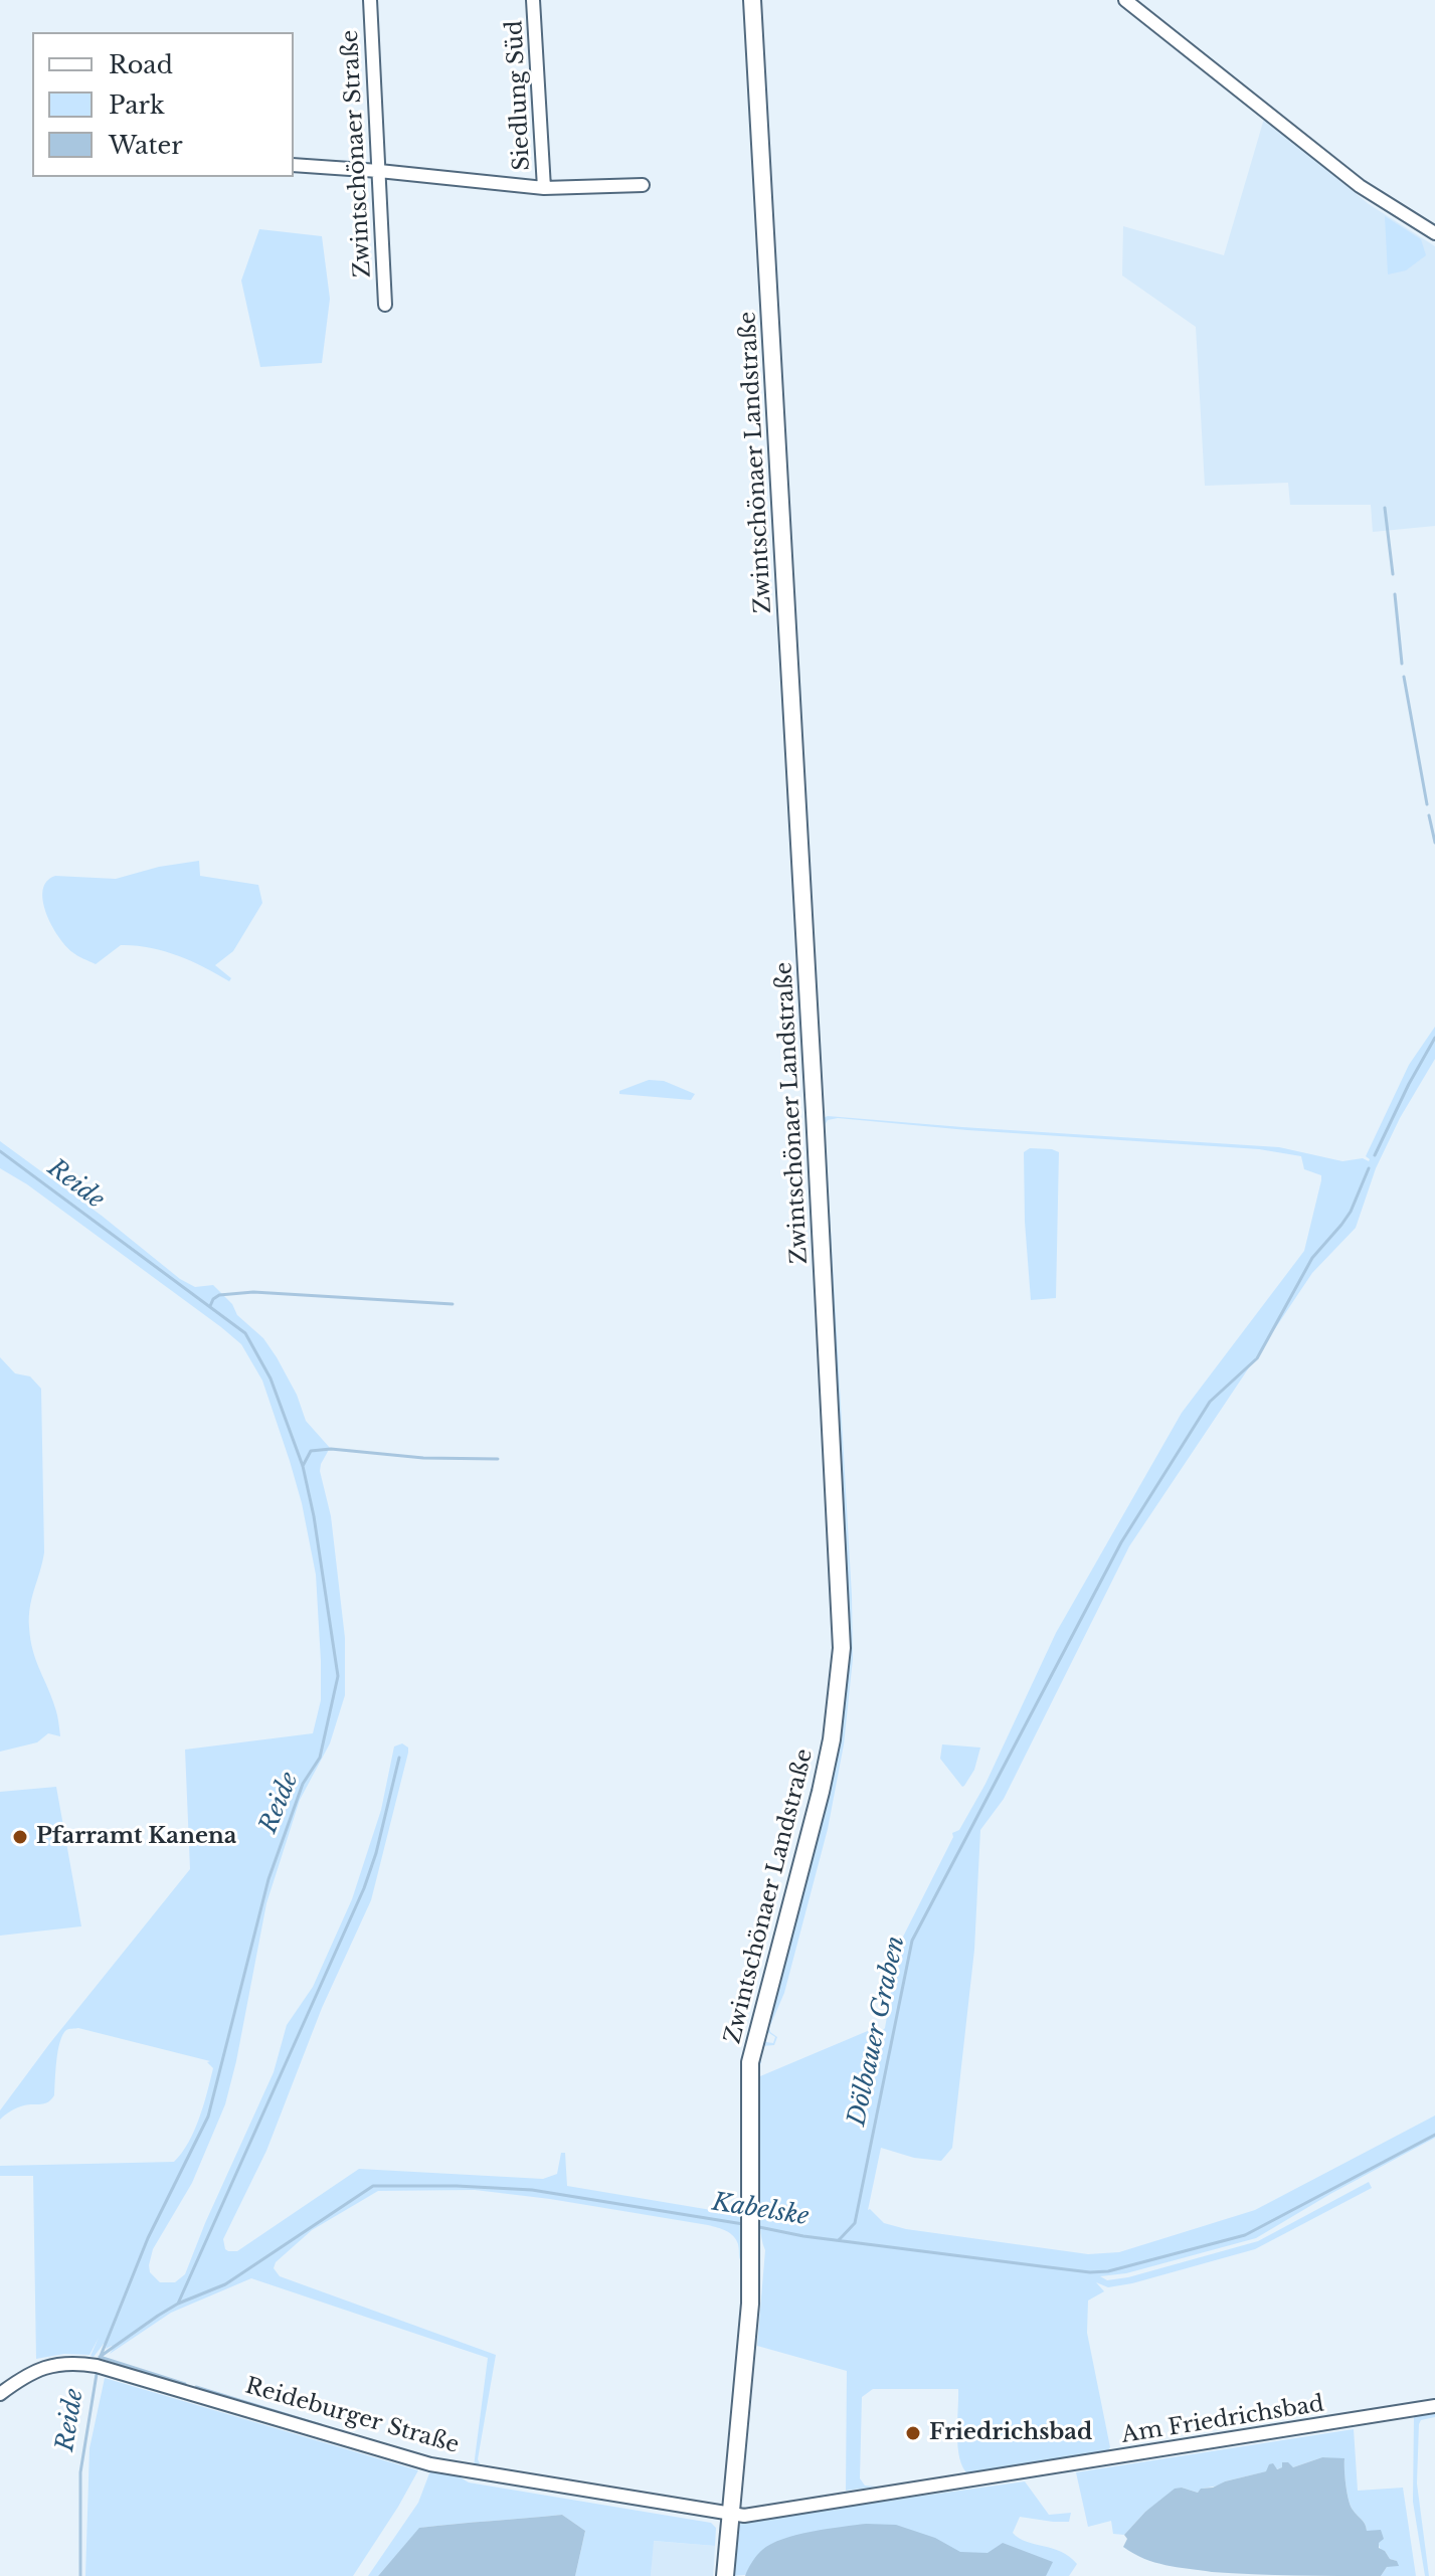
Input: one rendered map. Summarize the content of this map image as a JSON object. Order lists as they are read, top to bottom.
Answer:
{
  "streets": {
    "main road": ["Zwintschönaer Landstraße"],
    "street": [
      "Siedlung Süd",
      "Zwintschönaer Straße",
      "Reideburger Straße",
      "Am Friedrichsbad"
    ]
  },
  "crossings": [
    ["Siedlung Süd", "Zwintschönaer Straße"],
    ["Zwintschönaer Landstraße", "Reideburger Straße"],
    ["Zwintschönaer Landstraße", "Am Friedrichsbad"],
    ["Reideburger Straße", "Am Friedrichsbad"]
  ],
  "water": ["Reide", "Dölbauer Graben", "Kabelske"],
  "places": ["Pfarramt Kanena", "Friedrichsbad"],
  "legend": ["Road", "Park", "Water"]
}
